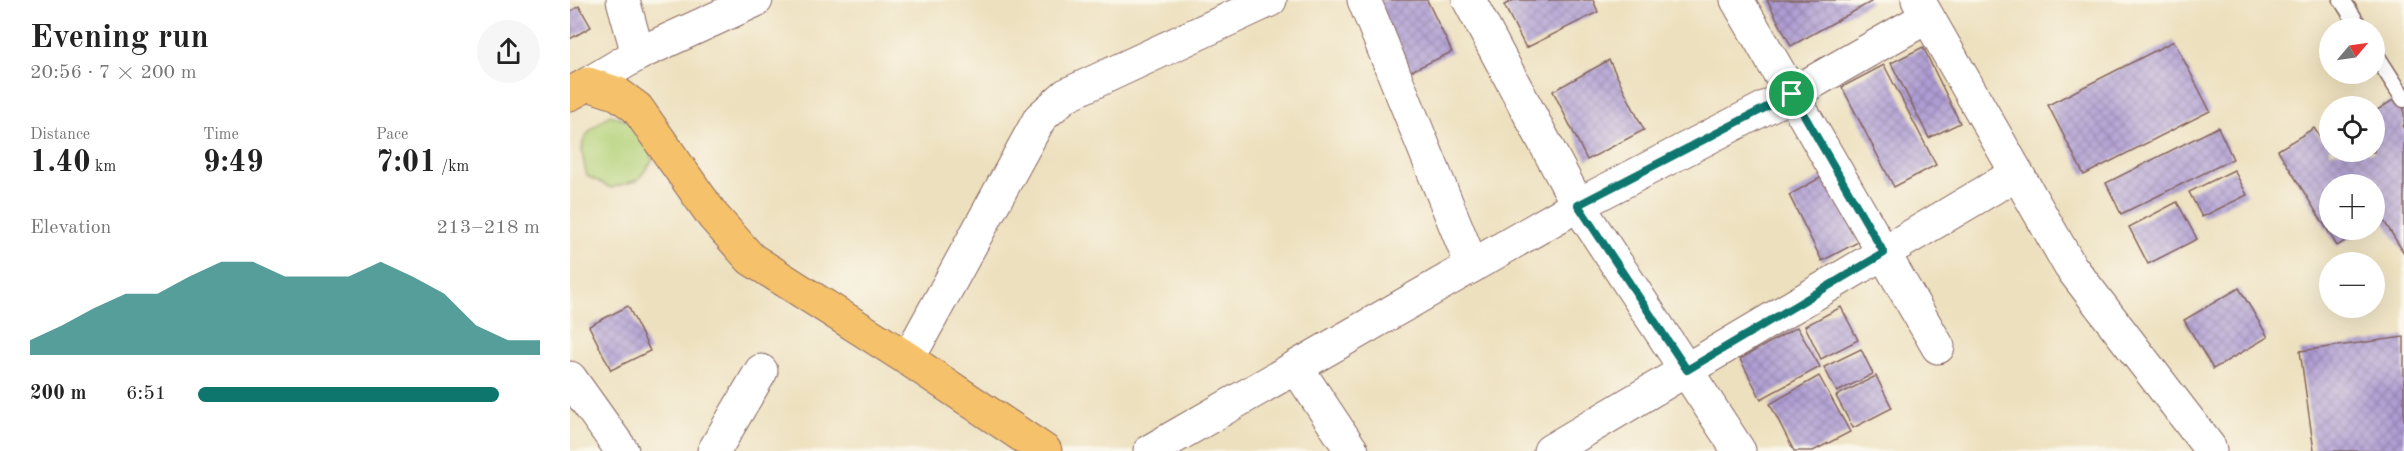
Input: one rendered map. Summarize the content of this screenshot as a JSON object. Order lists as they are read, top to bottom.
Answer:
{
  "north": "top right",
  "page": {
    "heading": ["Evening run", "20:56 · 7 × 200 m"],
    "map_buttons": ["+", "−"],
    "stats": [
      ["Distance", "1.40 km"],
      ["Time", "9:49"],
      ["Pace", "7:01 /km"]
    ],
    "chart": ["Elevation", "213–218 m"],
    "list": [
      {
        "name": "200 m",
        "note": "6:51"
      }
    ]
  }
}
